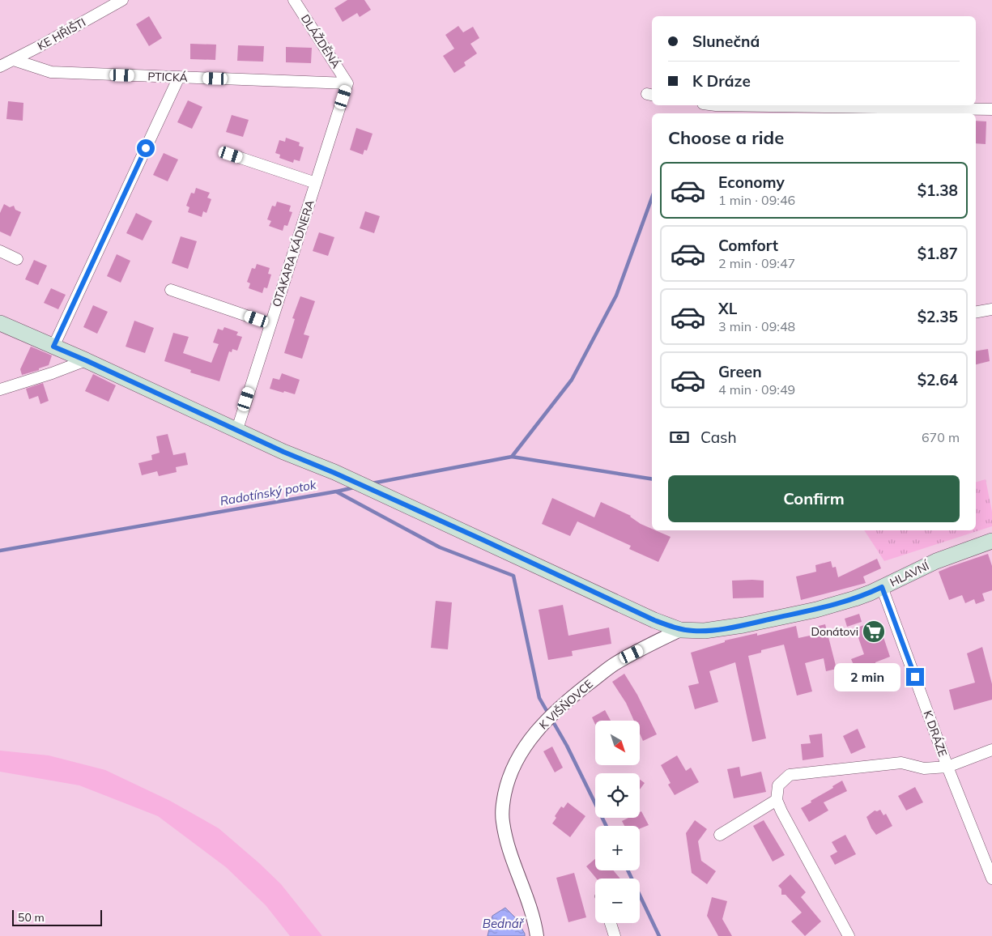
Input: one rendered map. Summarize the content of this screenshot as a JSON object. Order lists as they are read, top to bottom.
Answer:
{
  "streets": {
    "main road": ["HLAVNÍ"],
    "street": [
      "KE HŘIŠTI",
      "DLÁŽDĚNÁ",
      "PTICKÁ",
      "OTAKARA KÁDNERA",
      "K VIŠŇOVCE",
      "K DRÁZE"
    ]
  },
  "crossings": [
    ["KE HŘIŠTI", "PTICKÁ"],
    ["DLÁŽDĚNÁ", "PTICKÁ"],
    ["DLÁŽDĚNÁ", "OTAKARA KÁDNERA"],
    ["PTICKÁ", "OTAKARA KÁDNERA"],
    ["OTAKARA KÁDNERA", "HLAVNÍ"],
    ["HLAVNÍ", "K VIŠŇOVCE"],
    ["HLAVNÍ", "K DRÁZE"]
  ],
  "water": ["Radotínský potok", "Bednář"],
  "places": {
    "supermarket": ["Donátovi"]
  },
  "scale_bar": "50 m",
  "north": "bottom right",
  "page": {
    "banner": ["Slunečná", "K Dráze"],
    "heading": "Choose a ride",
    "list": [
      {
        "name": "Economy",
        "note": "1 min · 09:46",
        "value": "$1.38"
      },
      {
        "name": "Comfort",
        "note": "2 min · 09:47",
        "value": "$1.87"
      },
      {
        "name": "XL",
        "note": "3 min · 09:48",
        "value": "$2.35"
      },
      {
        "name": "Green",
        "note": "4 min · 09:49",
        "value": "$2.64"
      }
    ],
    "pay": ["Cash", "670 m"],
    "buttons": "Confirm",
    "bubble": "2 min",
    "map_buttons": ["+", "−"],
    "scale": "50 m"
  }
}
